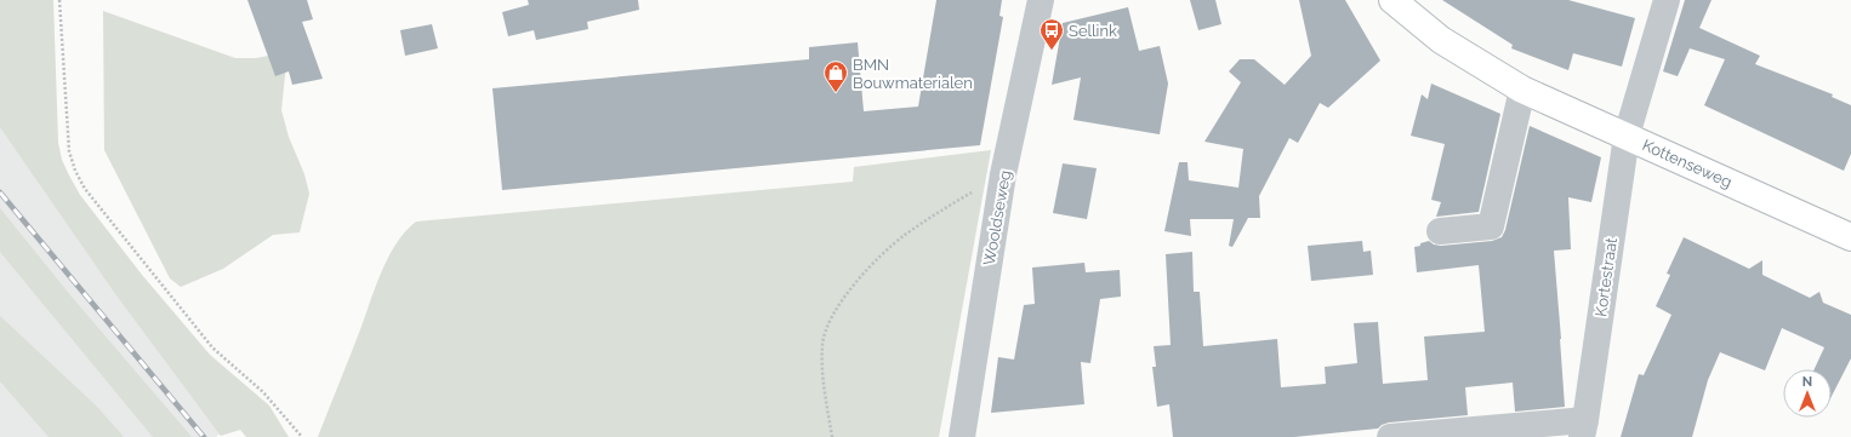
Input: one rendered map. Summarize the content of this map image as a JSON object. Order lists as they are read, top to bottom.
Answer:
{
  "streets": {
    "street": ["Kottenseweg", "Wooldseweg", "Kortestraat"]
  },
  "crossings": [
    ["Kottenseweg", "Kortestraat"]
  ],
  "places": {
    "bus stop": ["Sellink"],
    "shop": ["BMN Bouwmaterialen"]
  },
  "north": "top"
}
